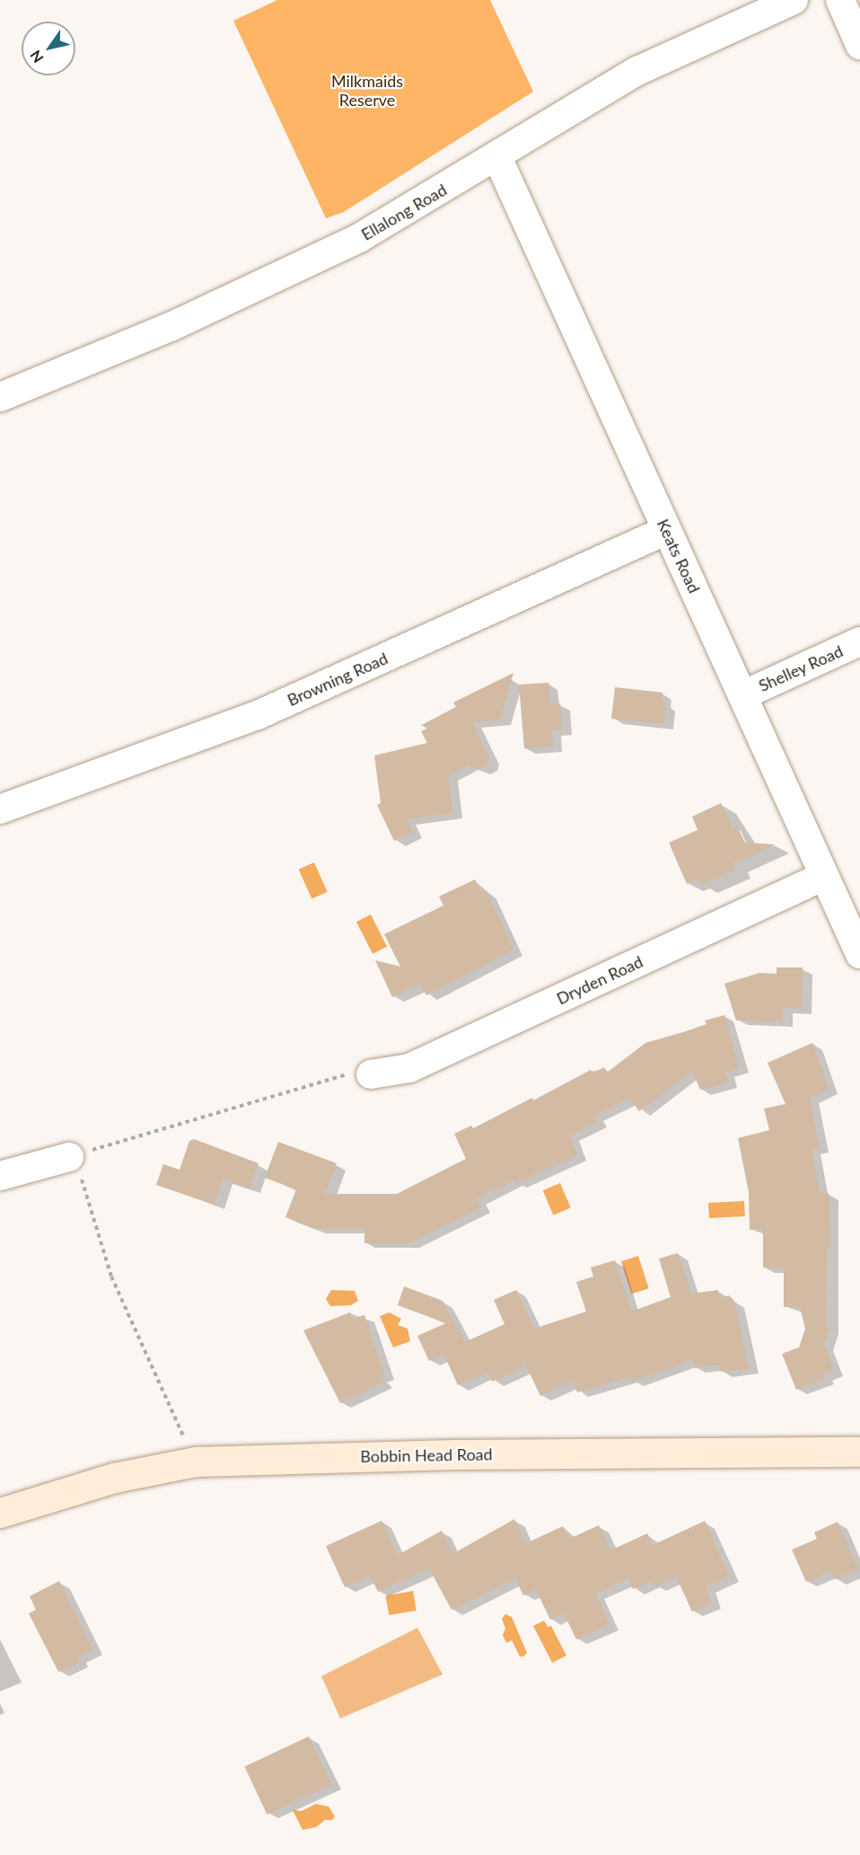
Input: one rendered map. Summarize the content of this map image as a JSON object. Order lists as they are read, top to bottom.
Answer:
{
  "streets": {
    "main road": ["Bobbin Head Road"],
    "street": [
      "Ellalong Road",
      "Keats Road",
      "Shelley Road",
      "Browning Road",
      "Dryden Road"
    ]
  },
  "crossings": [
    ["Ellalong Road", "Keats Road"],
    ["Keats Road", "Shelley Road"],
    ["Keats Road", "Browning Road"],
    ["Keats Road", "Dryden Road"]
  ],
  "parks": ["Milkmaids Reserve"],
  "north": "bottom left"
}
